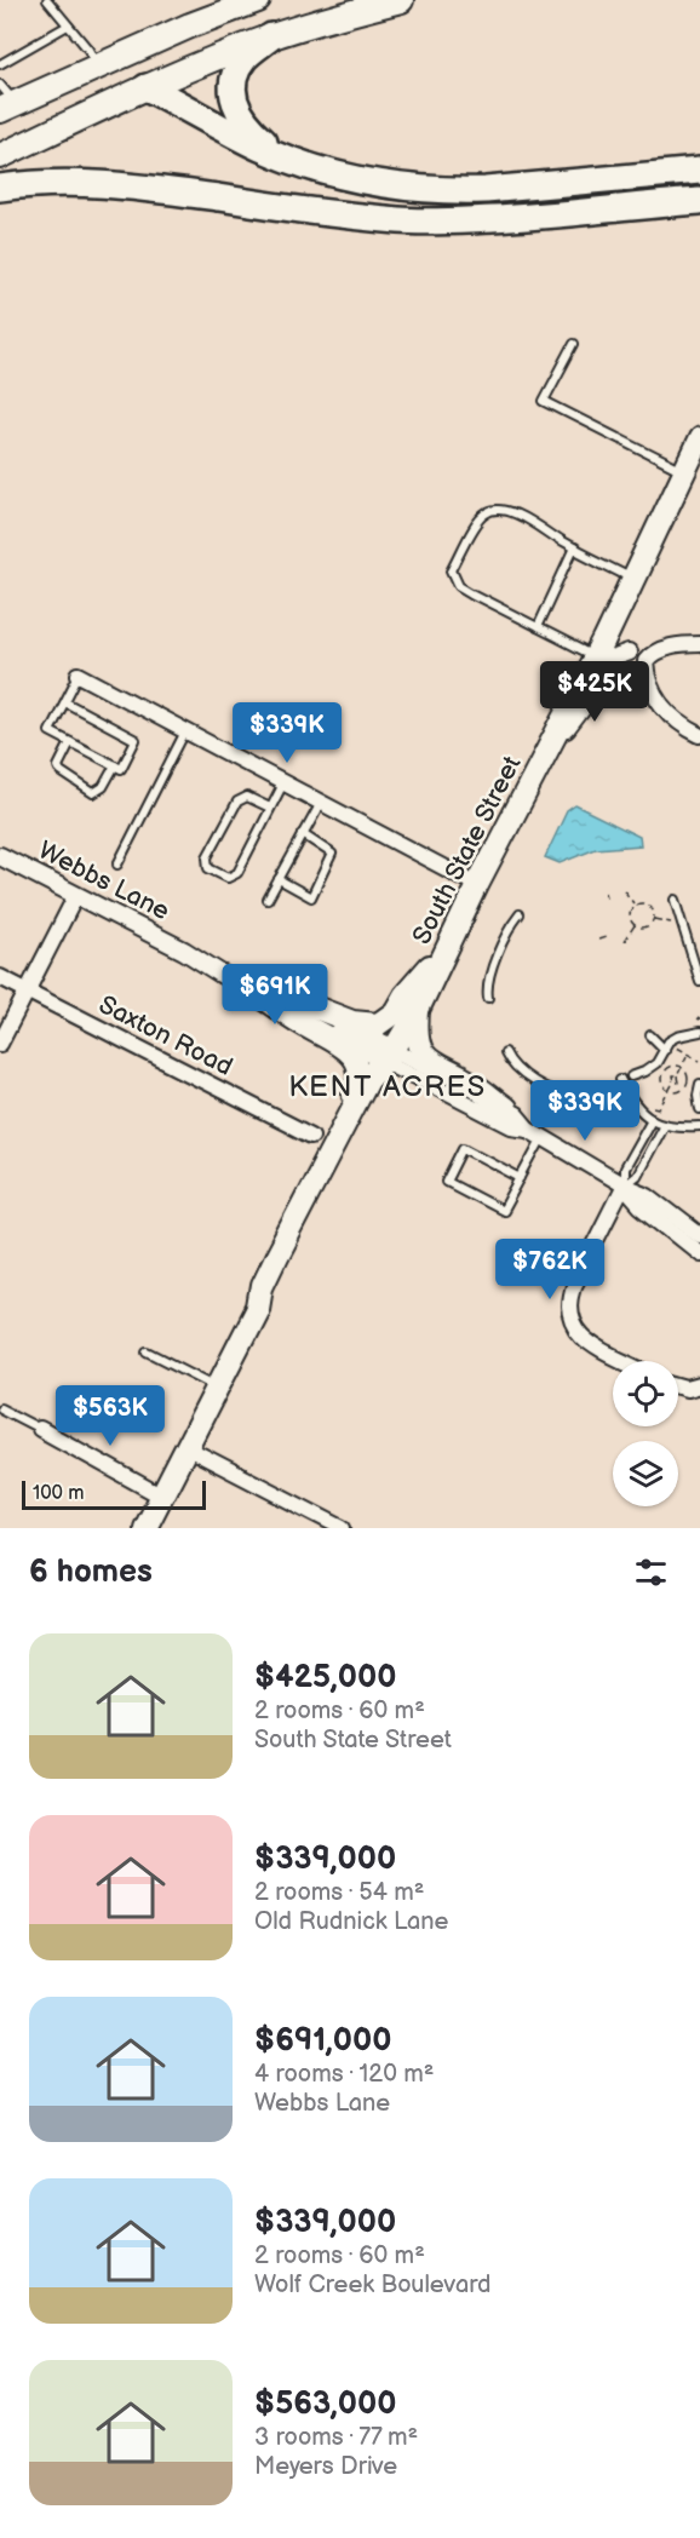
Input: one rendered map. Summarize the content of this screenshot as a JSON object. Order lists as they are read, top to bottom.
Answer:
{
  "streets": {
    "main road": ["South State Street"],
    "street": ["Webbs Lane", "Saxton Road"]
  },
  "crossings": [
    ["South State Street", "Webbs Lane"]
  ],
  "districts": ["KENT ACRES"],
  "scale_bar": "100 m",
  "page": {
    "price": [
      "$425K",
      "$339K",
      "$691K",
      "$339K",
      "$762K",
      "$563K"
    ],
    "scale": "100 m",
    "heading": "6 homes",
    "list": [
      {
        "name": "$425,000",
        "note": "2 rooms · 60 m² · South State Street"
      },
      {
        "name": "$339,000",
        "note": "2 rooms · 54 m² · Old Rudnick Lane"
      },
      {
        "name": "$691,000",
        "note": "4 rooms · 120 m² · Webbs Lane"
      },
      {
        "name": "$339,000",
        "note": "2 rooms · 60 m² · Wolf Creek Boulevard"
      },
      {
        "name": "$563,000",
        "note": "3 rooms · 77 m² · Meyers Drive"
      }
    ]
  }
}
